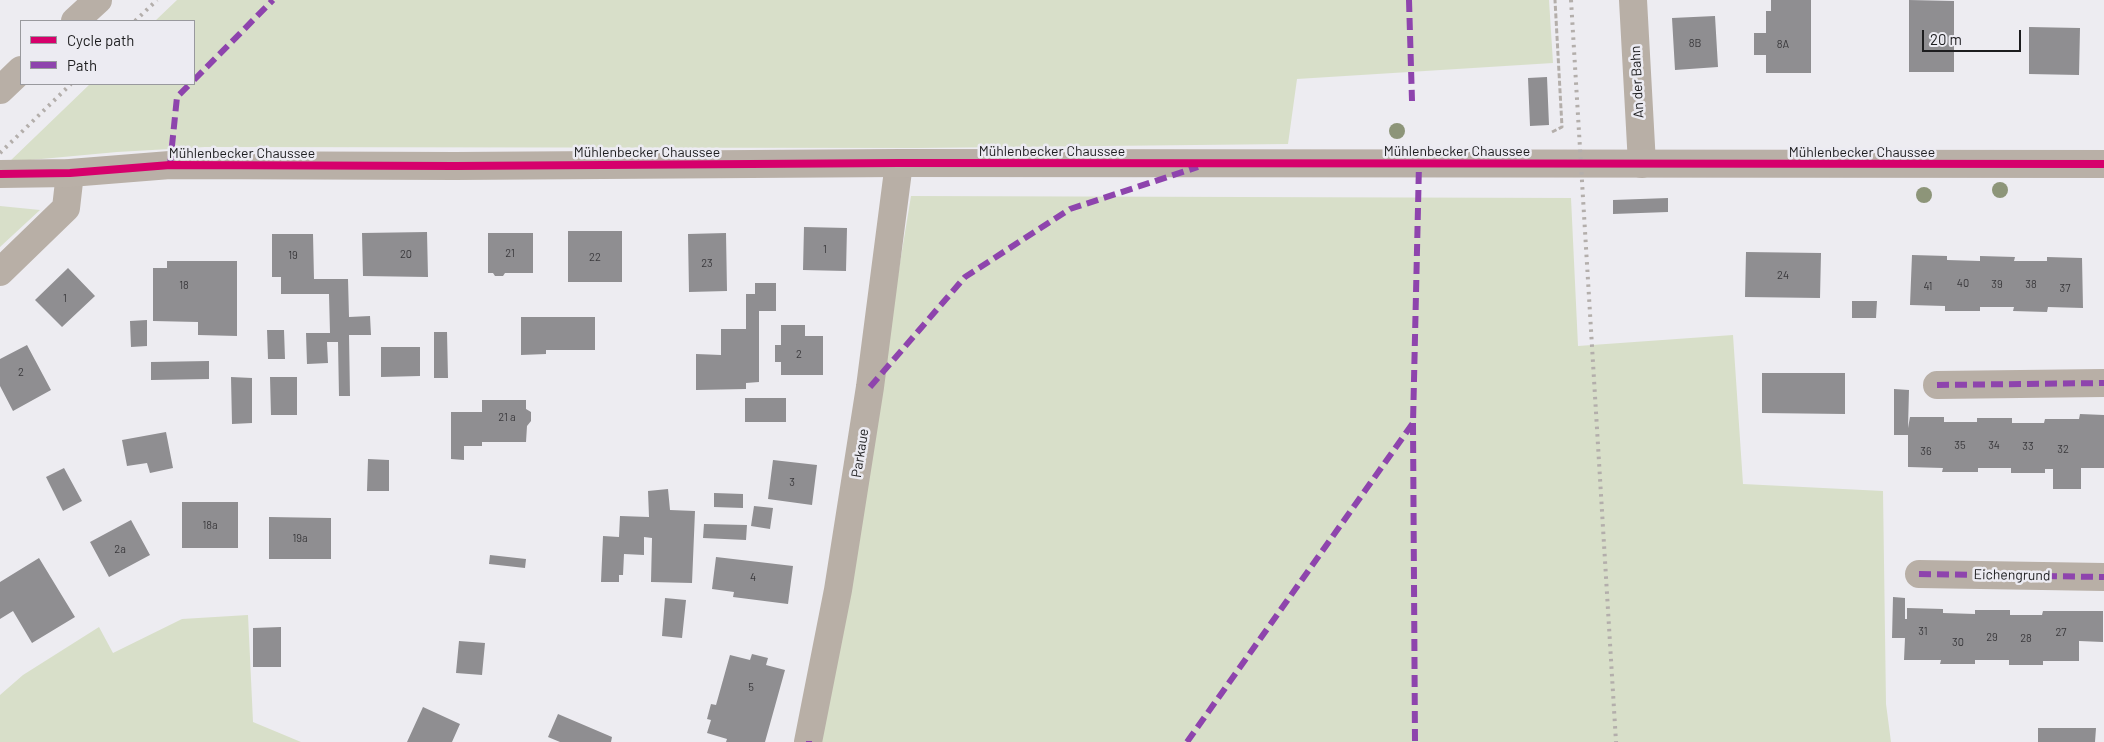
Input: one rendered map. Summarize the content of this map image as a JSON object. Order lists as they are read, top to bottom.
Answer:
{
  "streets": {
    "main road": ["Mühlenbecker Chaussee"],
    "street": ["An der Bahn", "Parkaue", "Eichengrund"]
  },
  "crossings": [
    ["An der Bahn", "Mühlenbecker Chaussee"],
    ["Mühlenbecker Chaussee", "Parkaue"]
  ],
  "house_numbers": [
    "8B",
    "8A",
    "1",
    "21",
    "20",
    "19",
    "22",
    "23",
    "24",
    "40",
    "39",
    "38",
    "18",
    "41",
    "37",
    "1",
    "2",
    "2",
    "21 a",
    "35",
    "34",
    "33",
    "32",
    "36",
    "3",
    "18a",
    "19a",
    "2a",
    "4",
    "31",
    "27",
    "29",
    "28",
    "30",
    "5"
  ],
  "legend": ["Cycle path", "Path"],
  "scale_bar": "20 m"
}
